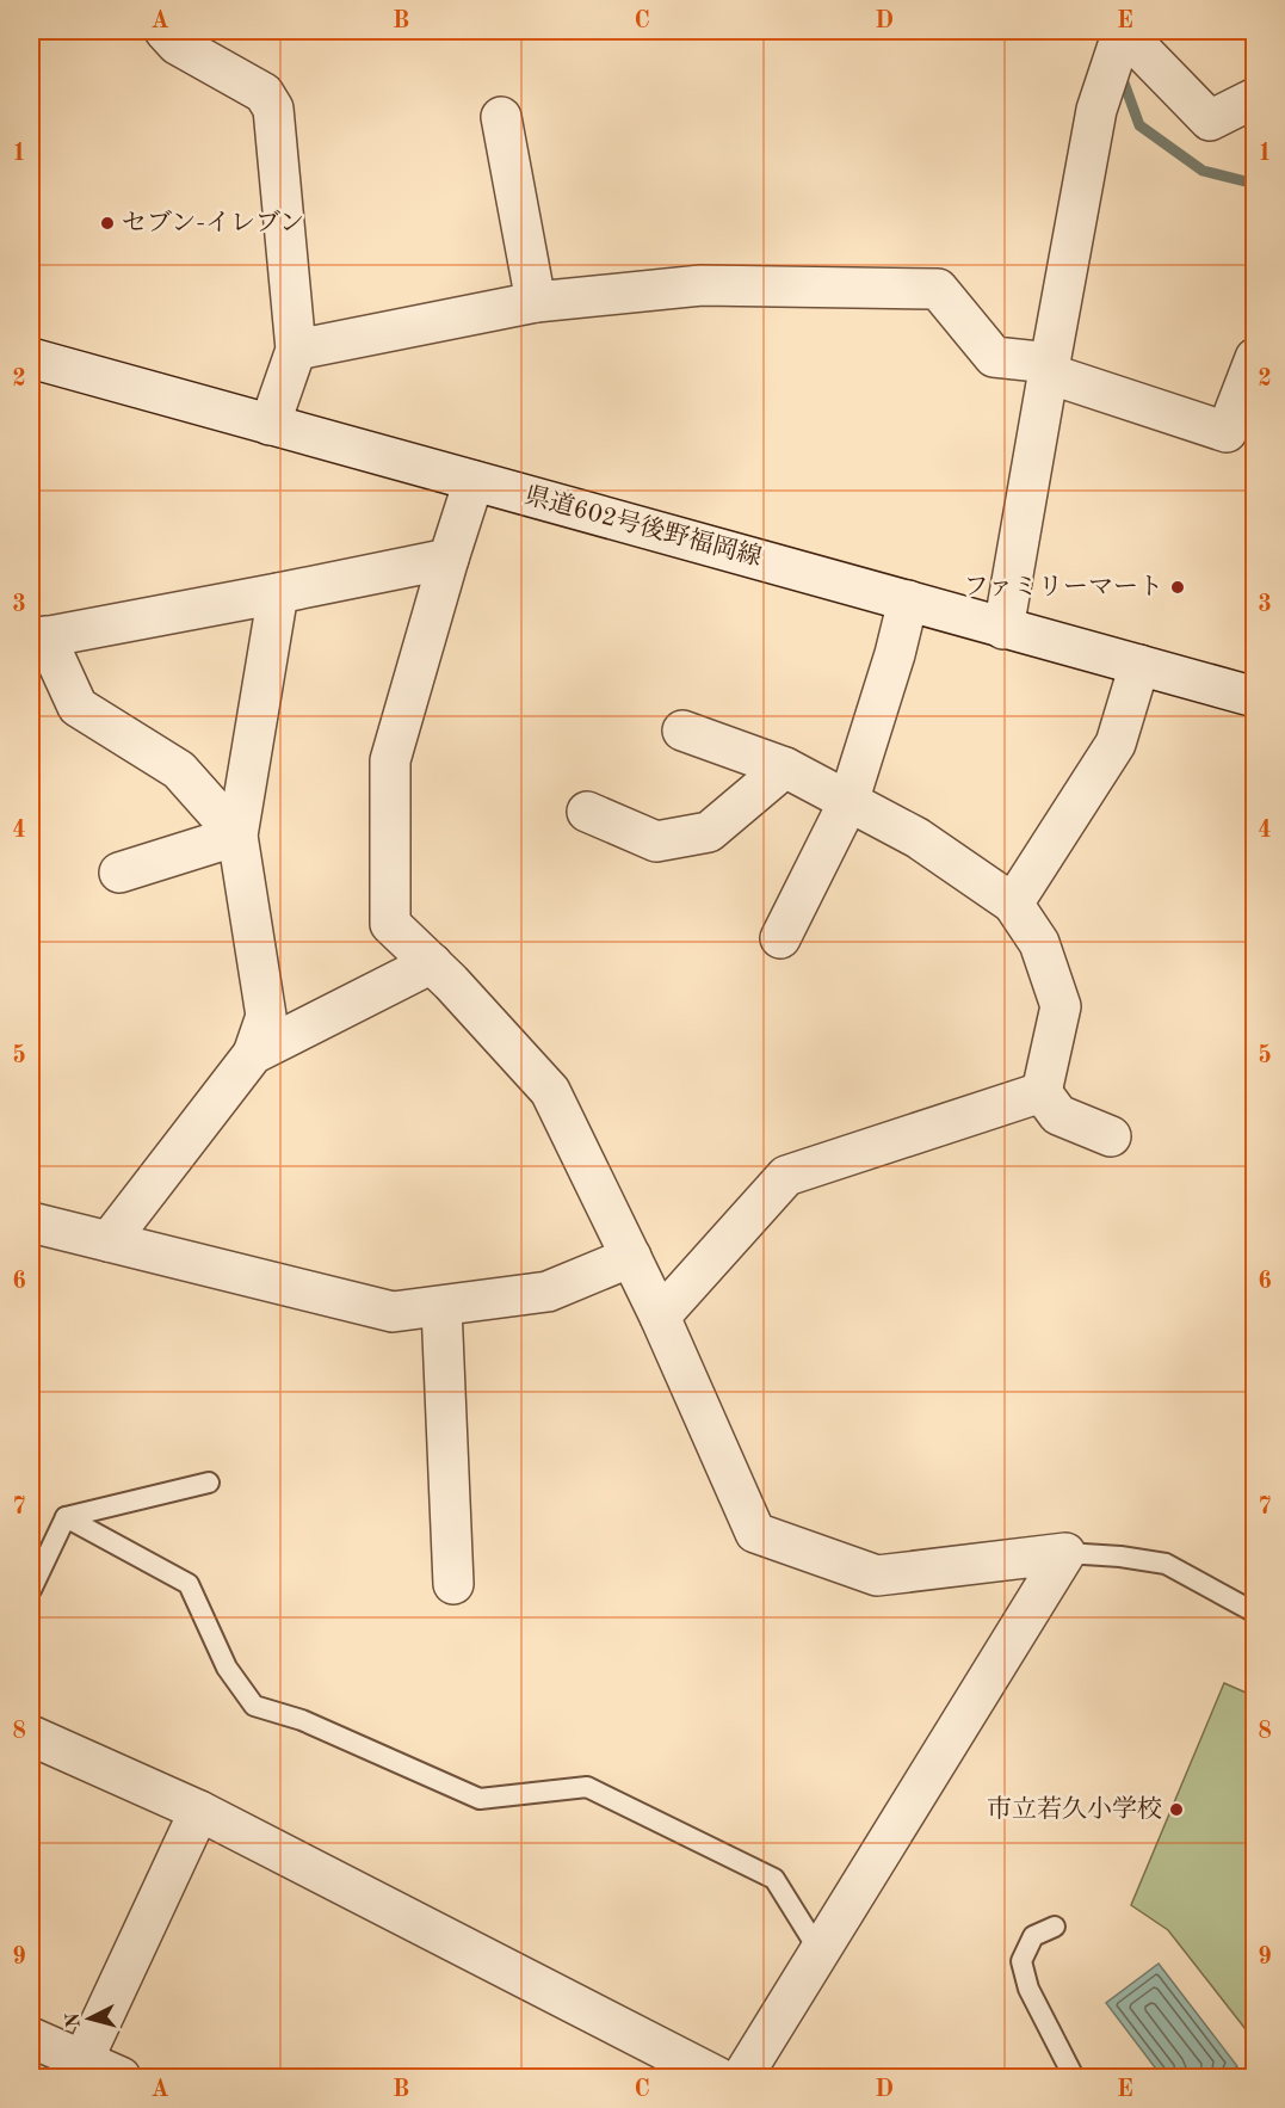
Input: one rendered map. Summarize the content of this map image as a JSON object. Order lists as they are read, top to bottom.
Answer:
{
  "streets": {
    "street": ["県道602号後野福岡線"]
  },
  "places": ["セブン-イレブン", "ファミリーマート", "市立若久小学校"],
  "north": "left",
  "grid": {
    "columns": [
      "A",
      "B",
      "C",
      "D",
      "E"
    ],
    "rows": [
      "1",
      "2",
      "3",
      "4",
      "5",
      "6",
      "7",
      "8",
      "9"
    ]
  }
}
